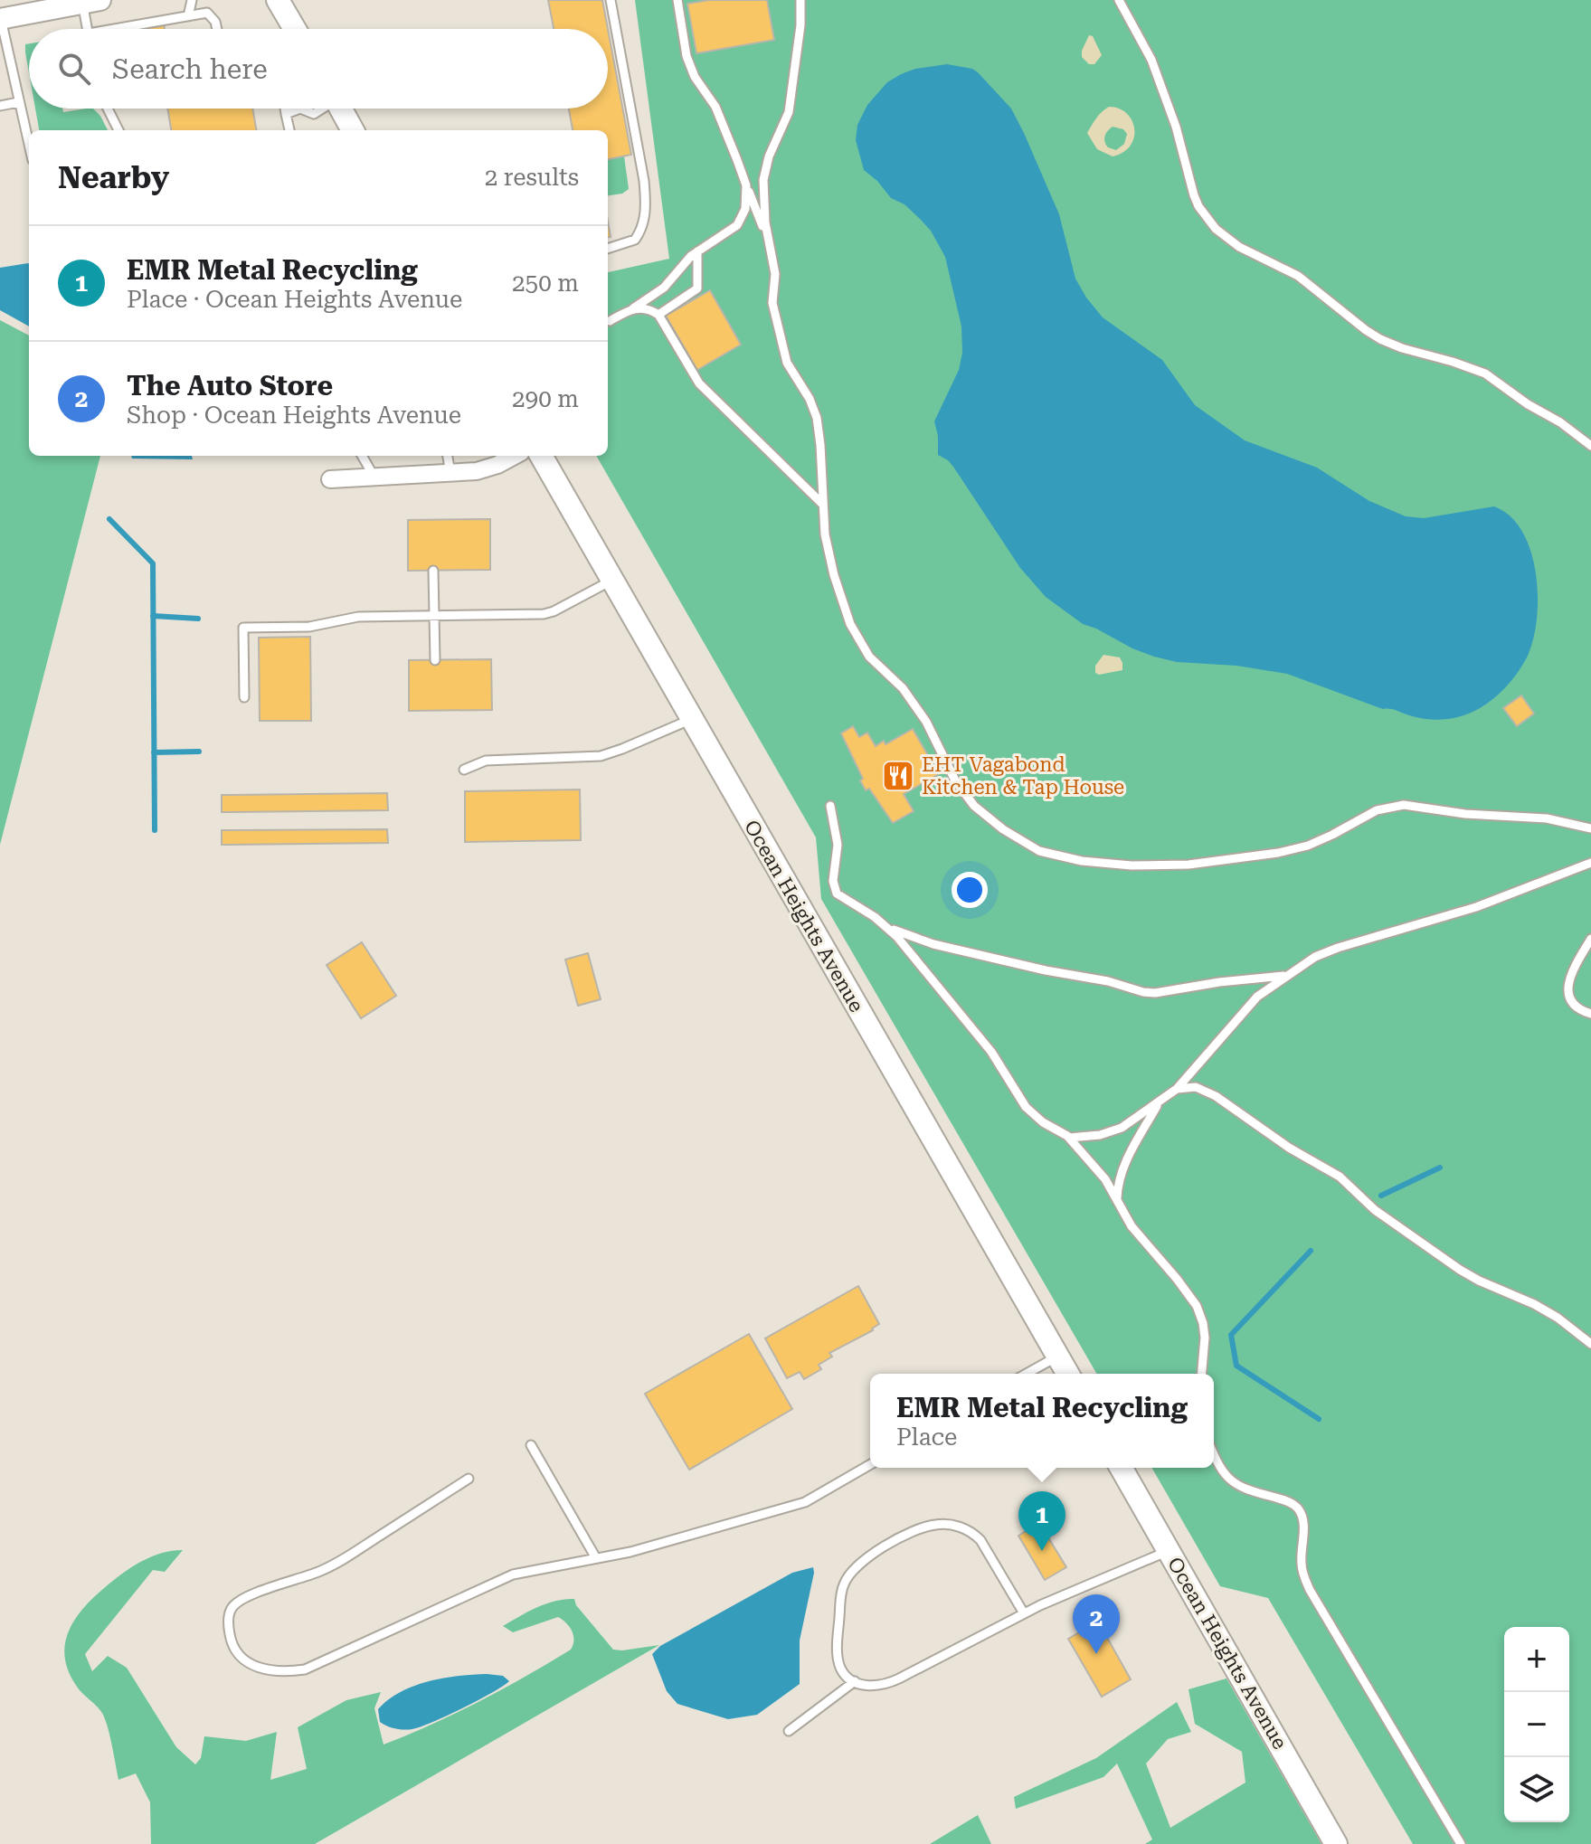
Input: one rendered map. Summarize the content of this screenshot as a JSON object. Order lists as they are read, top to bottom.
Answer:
{
  "streets": {
    "main road": ["Ocean Heights Avenue"]
  },
  "places": {
    "restaurant": ["EHT Vagabond Kitchen & Tap House"]
  },
  "page": {
    "search": "Search here",
    "heading": ["Nearby", "2 results"],
    "list": [
      {
        "mark": "1",
        "name": "EMR Metal Recycling",
        "note": "Place · Ocean Heights Avenue",
        "value": "250 m"
      },
      {
        "mark": "2",
        "name": "The Auto Store",
        "note": "Shop · Ocean Heights Avenue",
        "value": "290 m"
      }
    ],
    "popup": ["EMR Metal Recycling", "Place"],
    "pins": ["1", "2"],
    "map_buttons": ["+", "−"]
  }
}
